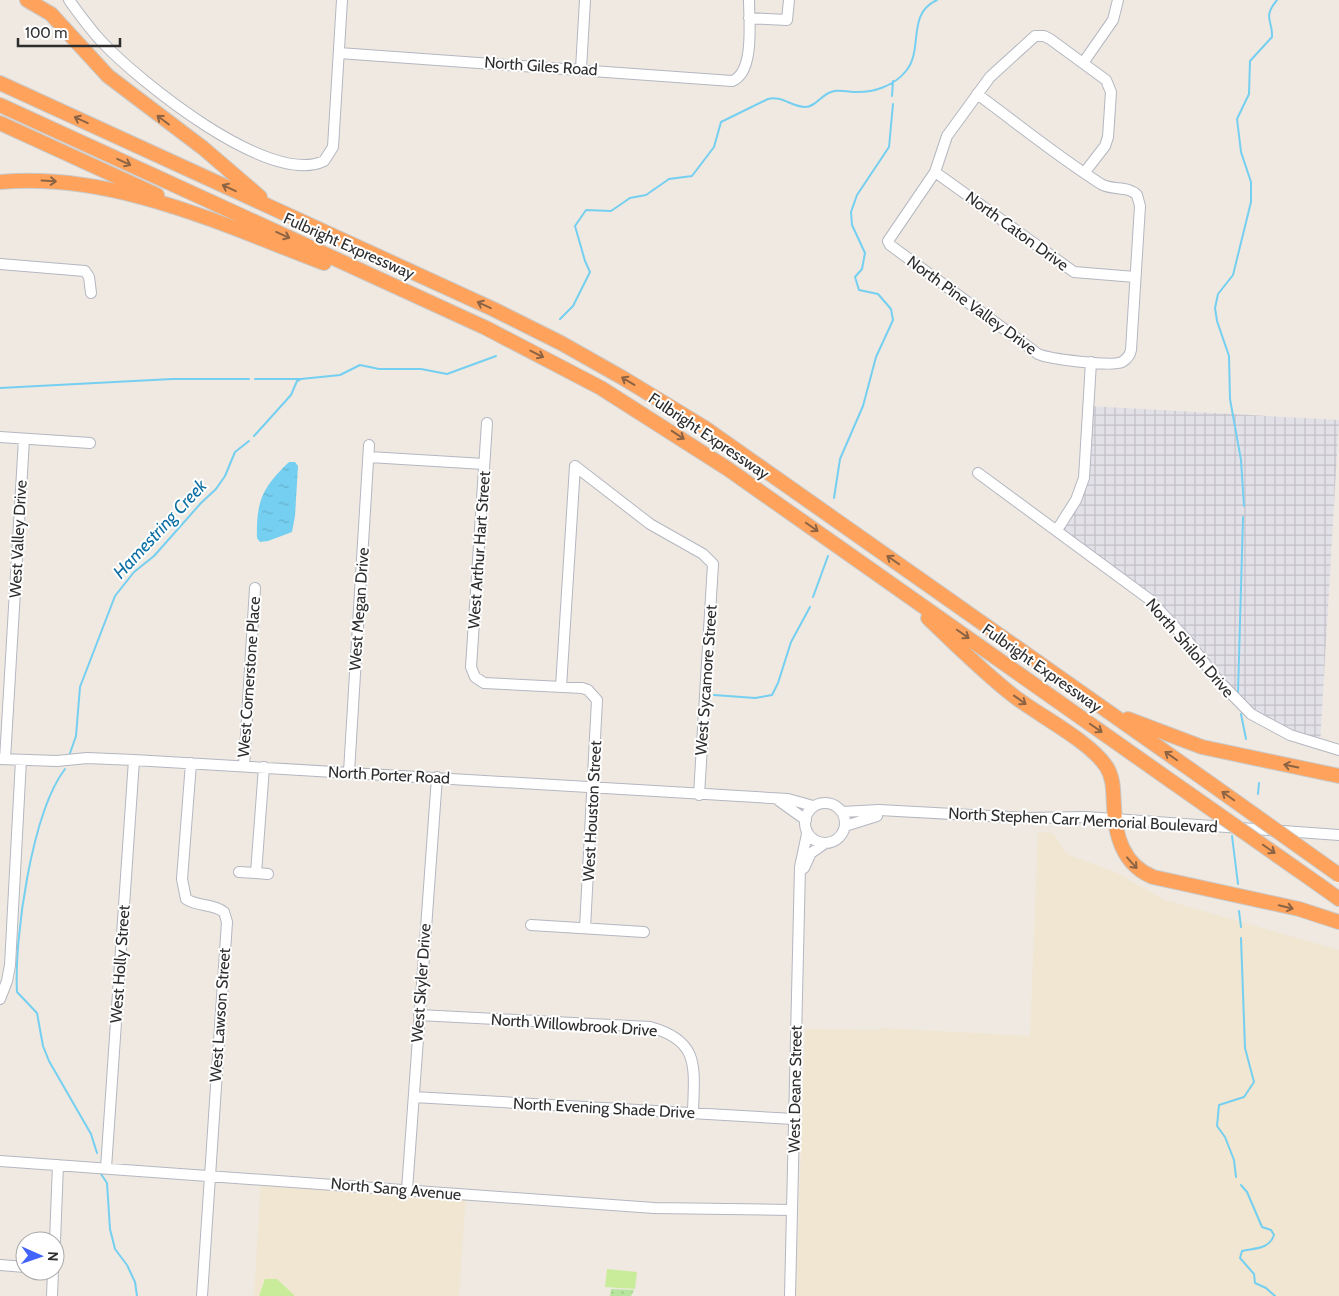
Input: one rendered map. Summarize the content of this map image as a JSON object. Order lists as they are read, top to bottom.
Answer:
{
  "streets": {
    "highway": ["Fulbright Expressway"],
    "street": [
      "North Giles Road",
      "North Caton Drive",
      "North Pine Valley Drive",
      "West Valley Drive",
      "West Arthur Hart Street",
      "West Megan Drive",
      "North Shiloh Drive",
      "West Cornerstone Place",
      "West Sycamore Street",
      "North Porter Road",
      "West Houston Street",
      "North Stephen Carr Memorial Boulevard",
      "West Holly Street",
      "West Skyler Drive",
      "West Lawson Street",
      "North Willowbrook Drive",
      "West Deane Street",
      "North Evening Shade Drive",
      "North Sang Avenue"
    ]
  },
  "crossings": [
    ["North Caton Drive", "North Pine Valley Drive"],
    ["West Valley Drive", "North Porter Road"],
    ["West Arthur Hart Street", "West Sycamore Street"],
    ["West Arthur Hart Street", "West Houston Street"],
    ["West Megan Drive", "North Porter Road"],
    ["West Cornerstone Place", "North Porter Road"],
    ["West Sycamore Street", "North Porter Road"],
    ["West Sycamore Street", "West Houston Street"],
    ["North Porter Road", "West Houston Street"],
    ["North Porter Road", "North Stephen Carr Memorial Boulevard"],
    ["North Porter Road", "West Holly Street"],
    ["North Porter Road", "West Skyler Drive"],
    ["North Porter Road", "West Lawson Street"],
    ["North Porter Road", "West Deane Street"],
    ["North Stephen Carr Memorial Boulevard", "West Deane Street"],
    ["West Holly Street", "North Sang Avenue"],
    ["West Skyler Drive", "North Willowbrook Drive"],
    ["West Skyler Drive", "North Evening Shade Drive"],
    ["West Skyler Drive", "North Sang Avenue"],
    ["West Lawson Street", "North Sang Avenue"],
    ["North Willowbrook Drive", "North Evening Shade Drive"],
    ["West Deane Street", "North Evening Shade Drive"],
    ["West Deane Street", "North Sang Avenue"]
  ],
  "water": ["Hamestring Creek"],
  "scale_bar": "100 m",
  "north": "right"
}
